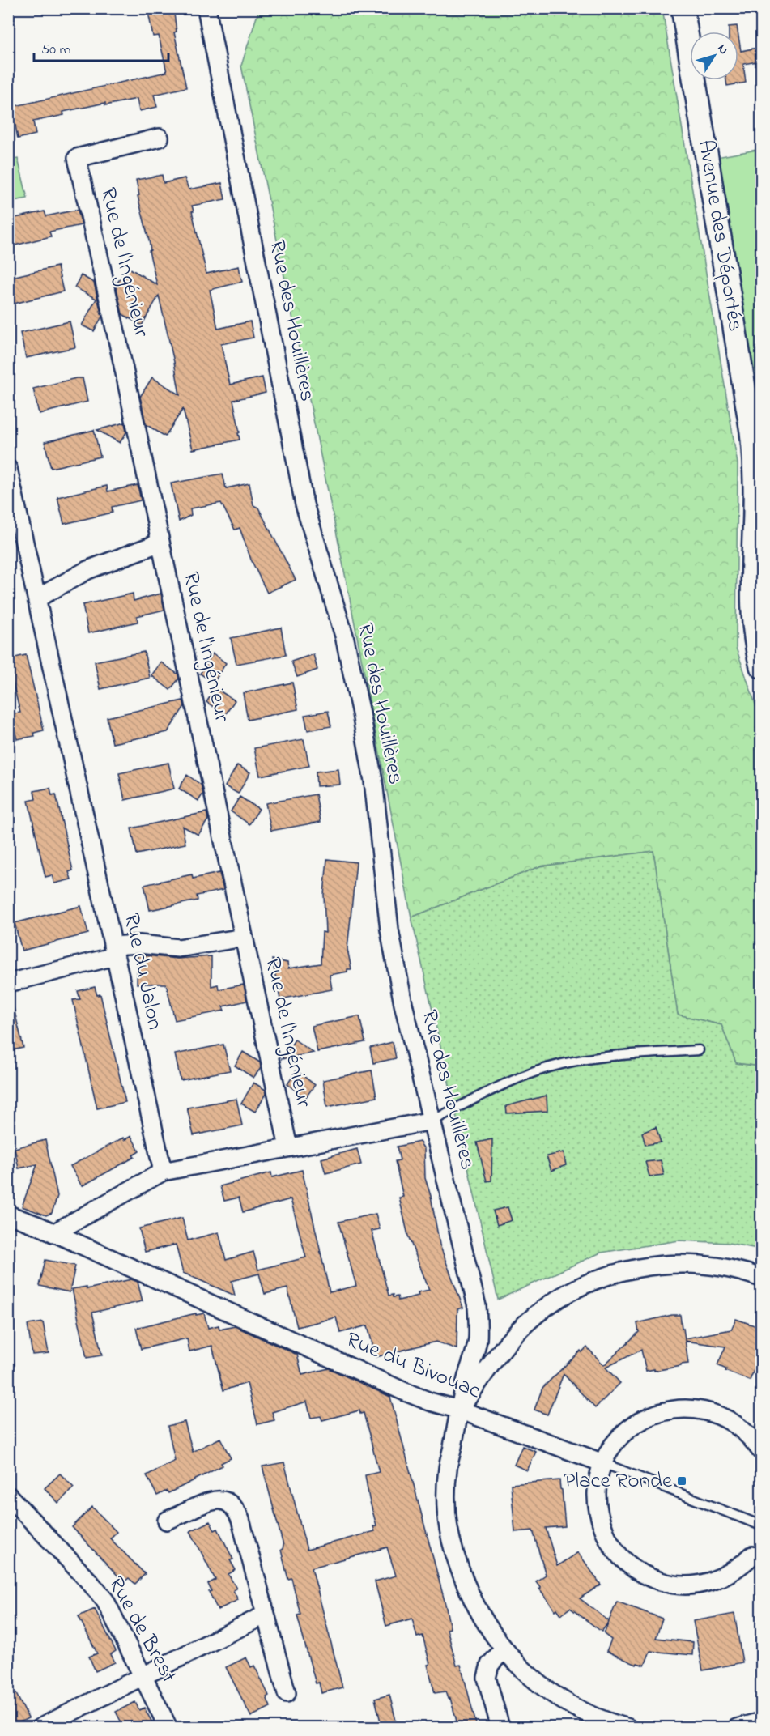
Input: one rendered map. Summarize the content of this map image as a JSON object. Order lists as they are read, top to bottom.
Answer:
{
  "streets": {
    "street": [
      "Avenue des Déportés",
      "Rue de l'Ingénieur",
      "Rue des Houillères",
      "Rue du Jalon",
      "Rue du Bivouac",
      "Rue de Brest"
    ]
  },
  "crossings": [
    ["Rue des Houillères", "Rue du Bivouac"]
  ],
  "places": {
    "transit": ["Place Ronde"]
  },
  "scale_bar": "50 m",
  "north": "top right"
}
